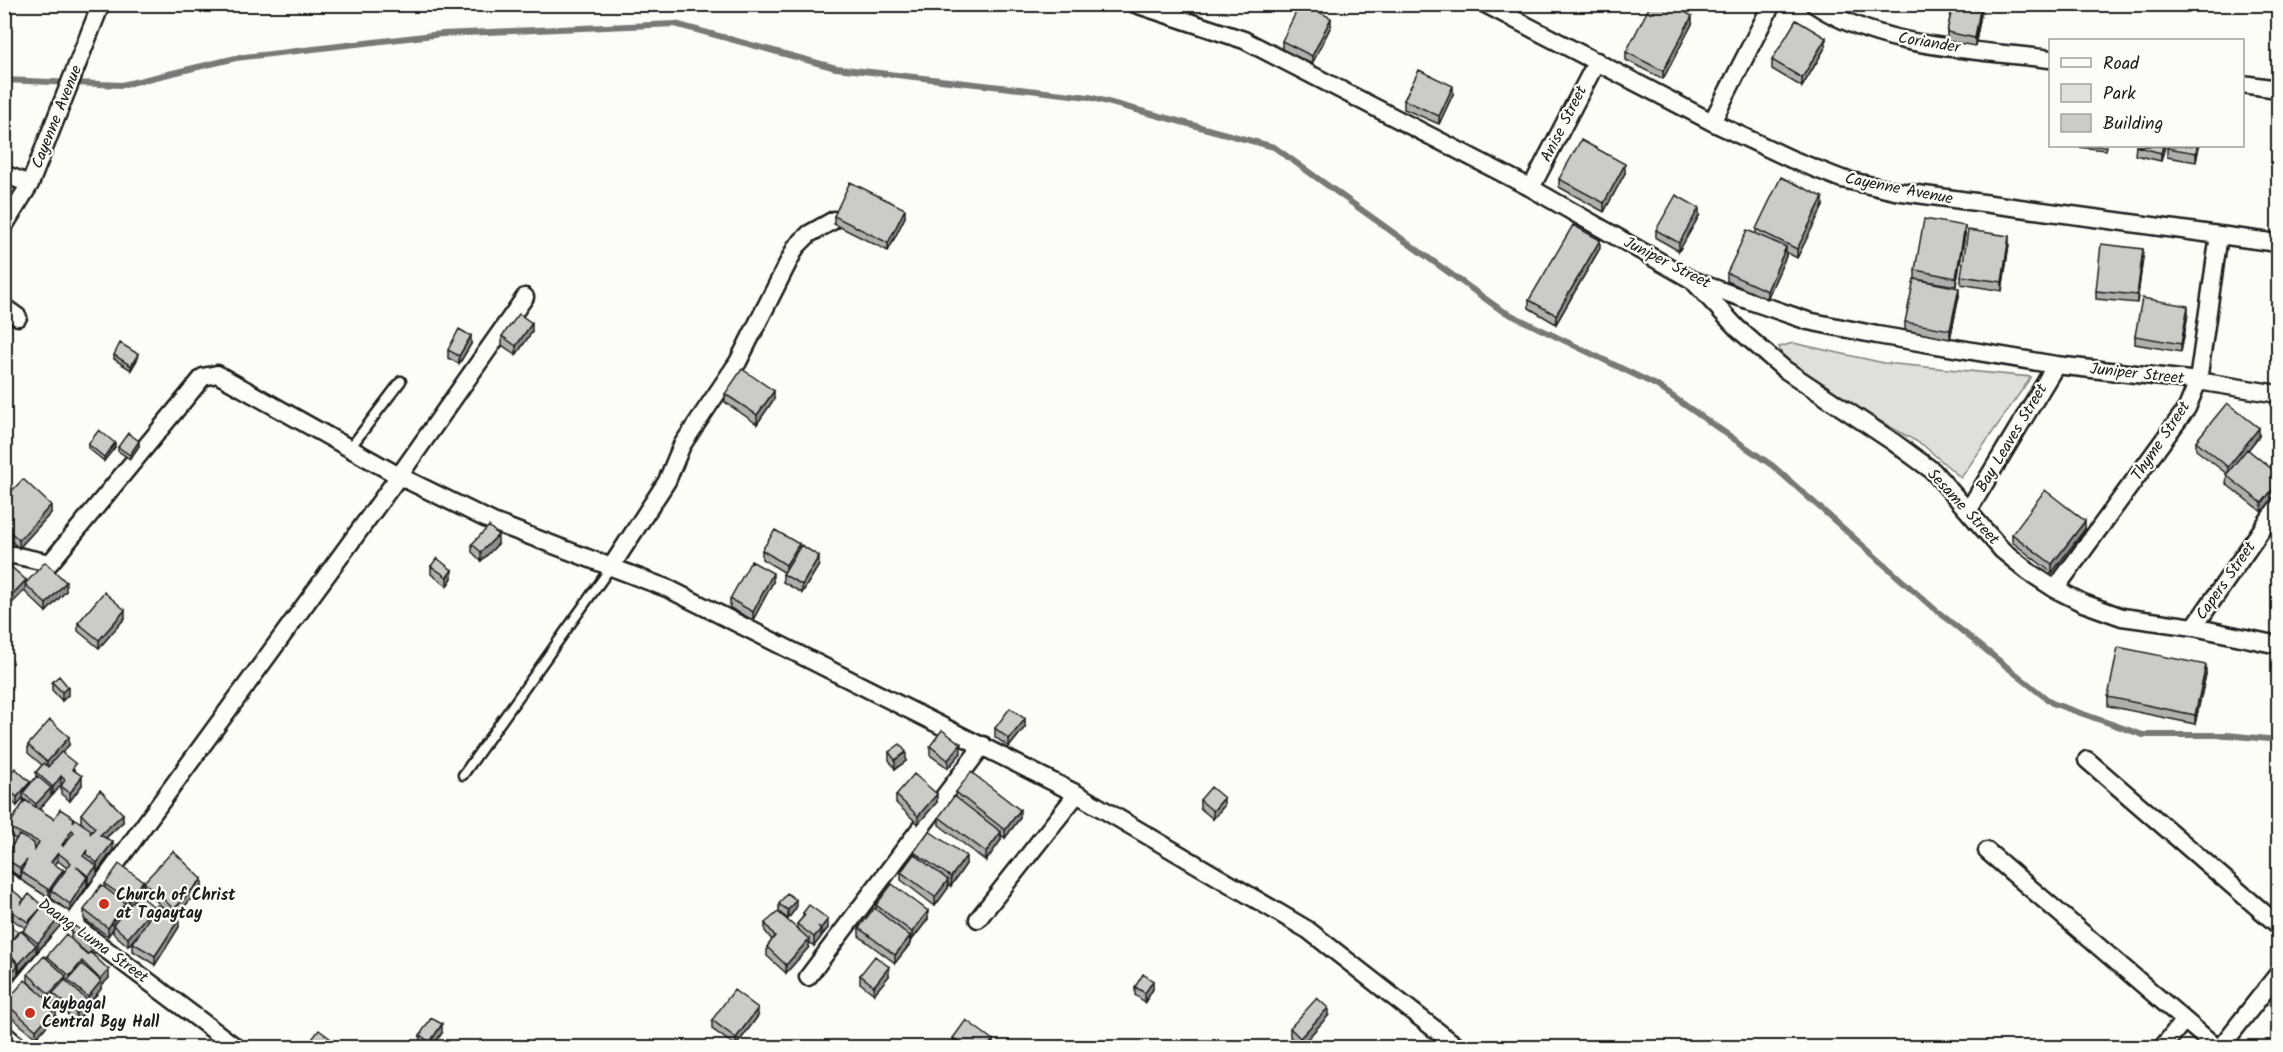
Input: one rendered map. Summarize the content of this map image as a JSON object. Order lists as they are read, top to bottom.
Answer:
{
  "streets": {
    "street": [
      "Coriander",
      "Cayenne Avenue",
      "Anise Street",
      "Juniper Street",
      "Bay Leaves Street",
      "Thyme Street",
      "Sesame Street",
      "Capers Street",
      "Daang Luma Street"
    ]
  },
  "crossings": [
    ["Cayenne Avenue", "Anise Street"],
    ["Cayenne Avenue", "Thyme Street"],
    ["Anise Street", "Juniper Street"],
    ["Juniper Street", "Bay Leaves Street"],
    ["Juniper Street", "Thyme Street"],
    ["Juniper Street", "Sesame Street"],
    ["Bay Leaves Street", "Sesame Street"],
    ["Thyme Street", "Sesame Street"],
    ["Sesame Street", "Capers Street"]
  ],
  "places": ["Church of Christ at Tagaytay", "Kaybagal Central Bgy Hall"],
  "legend": ["Road", "Park", "Building"]
}
